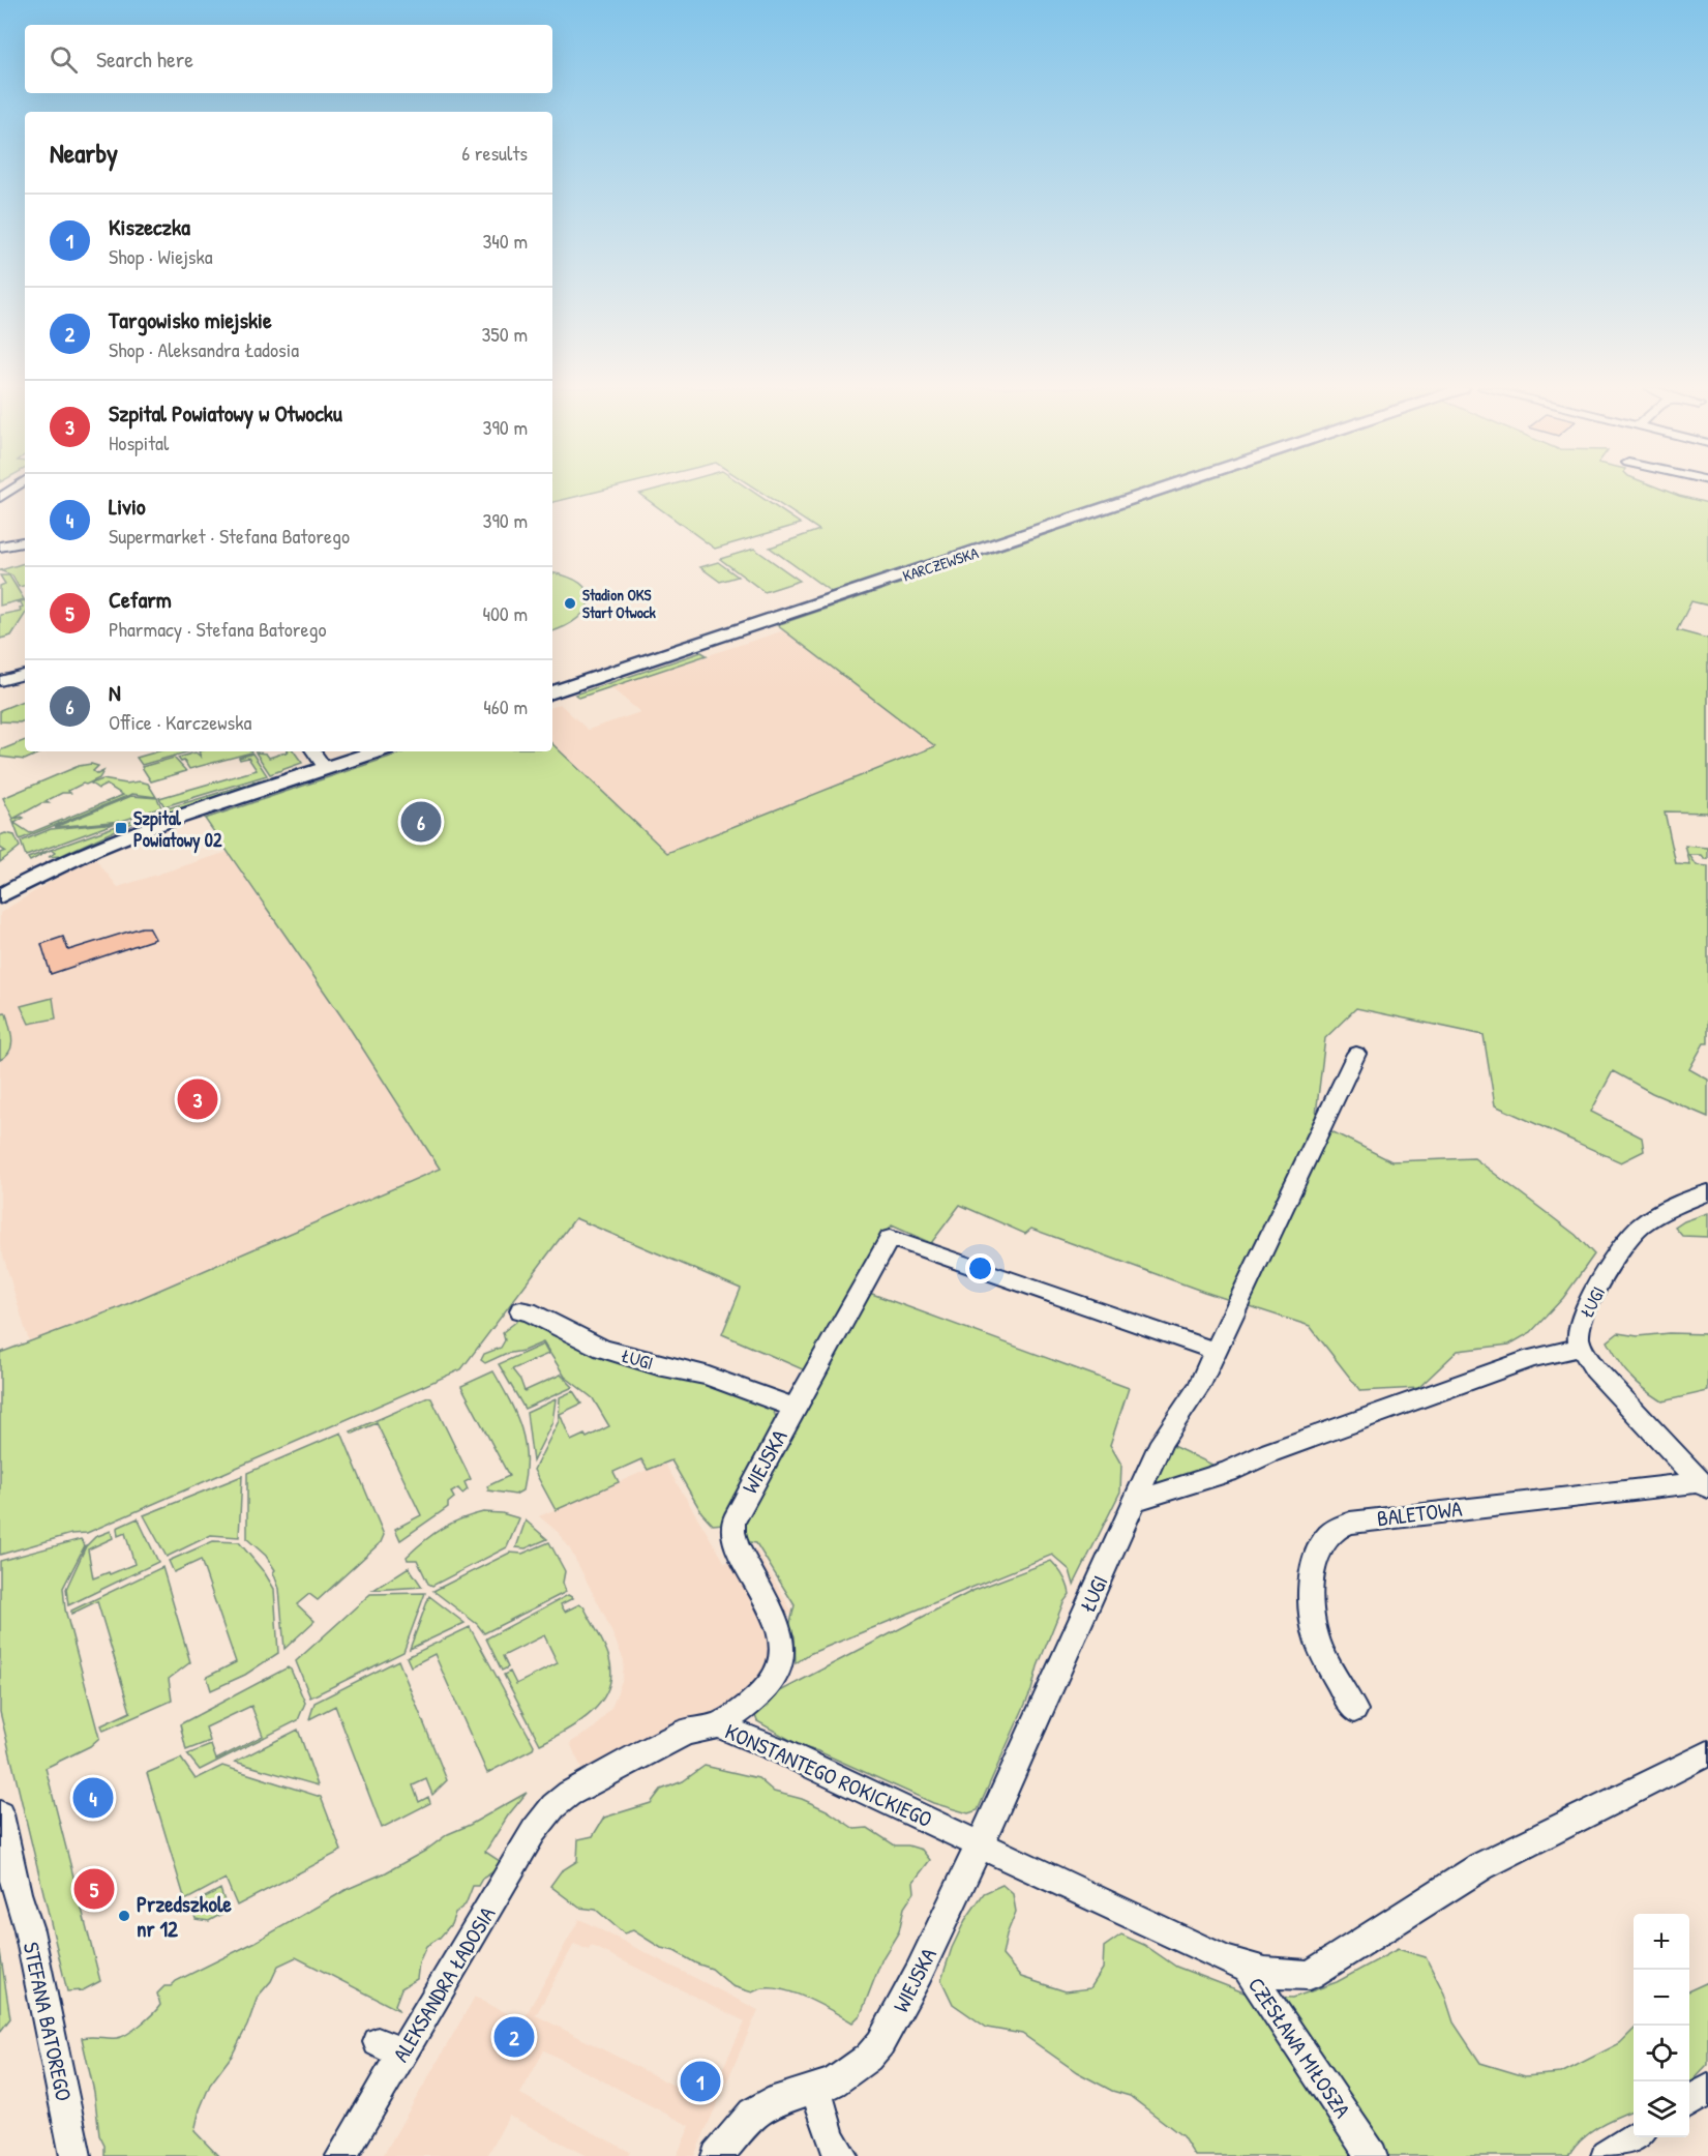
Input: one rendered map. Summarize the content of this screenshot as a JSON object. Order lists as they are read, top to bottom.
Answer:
{
  "streets": {
    "main road": ["KARCZEWSKA"],
    "street": [
      "ŁUGI",
      "WIEJSKA",
      "BALETOWA",
      "KONSTANTEGO ROKICKIEGO",
      "ALEKSANDRA ŁADOSIA",
      "STEFANA BATOREGO",
      "CZESŁAWA MIŁOSZA"
    ]
  },
  "crossings": [
    ["ŁUGI", "WIEJSKA"],
    ["ŁUGI", "KONSTANTEGO ROKICKIEGO"],
    ["WIEJSKA", "KONSTANTEGO ROKICKIEGO"],
    ["KONSTANTEGO ROKICKIEGO", "ALEKSANDRA ŁADOSIA"],
    ["KONSTANTEGO ROKICKIEGO", "CZESŁAWA MIŁOSZA"]
  ],
  "places": {
    "other": ["Stadion OKS Start Otwock", "Przedszkole nr 12"],
    "transit": ["Szpital Powiatowy 02"]
  },
  "page": {
    "search": "Search here",
    "heading": ["Nearby", "6 results"],
    "list": [
      {
        "mark": "1",
        "name": "Kiszeczka",
        "note": "Shop · Wiejska",
        "value": "340 m"
      },
      {
        "mark": "2",
        "name": "Targowisko miejskie",
        "note": "Shop · Aleksandra Ładosia",
        "value": "350 m"
      },
      {
        "mark": "3",
        "name": "Szpital Powiatowy w Otwocku",
        "note": "Hospital",
        "value": "390 m"
      },
      {
        "mark": "4",
        "name": "Livio",
        "note": "Supermarket · Stefana Batorego",
        "value": "390 m"
      },
      {
        "mark": "5",
        "name": "Cefarm",
        "note": "Pharmacy · Stefana Batorego",
        "value": "400 m"
      },
      {
        "mark": "6",
        "name": "N",
        "note": "Office · Karczewska",
        "value": "460 m"
      }
    ],
    "pins": [
      "6",
      "3",
      "4",
      "5",
      "2",
      "1"
    ],
    "map_buttons": ["+", "−"]
  }
}
